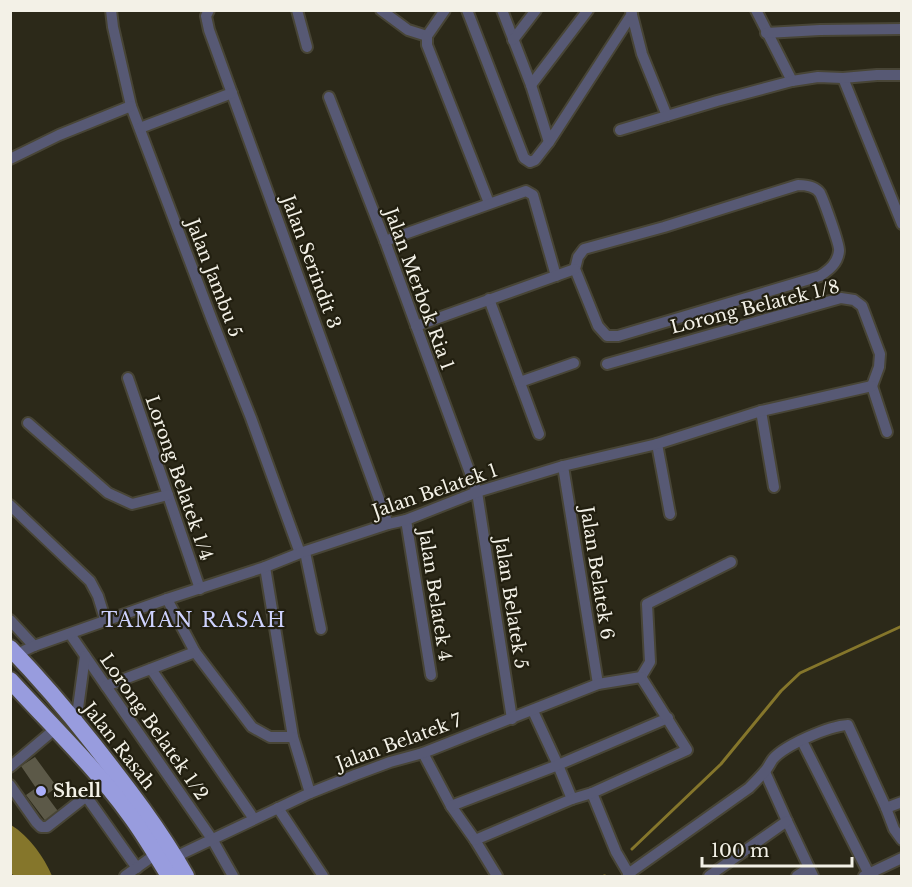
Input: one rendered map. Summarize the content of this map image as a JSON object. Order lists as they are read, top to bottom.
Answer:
{
  "streets": {
    "highway": ["Jalan Rasah"],
    "street": [
      "Jalan Serindit 3",
      "Jalan Jambu 5",
      "Jalan Merbok Ria 1",
      "Lorong Belatek 1/8",
      "Lorong Belatek 1/4",
      "Jalan Belatek 1",
      "Jalan Belatek 6",
      "Jalan Belatek 4",
      "Jalan Belatek 5",
      "Lorong Belatek 1/2",
      "Jalan Belatek 7"
    ]
  },
  "crossings": [
    ["Jalan Serindit 3", "Jalan Belatek 1"],
    ["Jalan Jambu 5", "Jalan Belatek 1"],
    ["Jalan Merbok Ria 1", "Jalan Belatek 1"],
    ["Jalan Merbok Ria 1", "Jalan Belatek 5"],
    ["Lorong Belatek 1/8", "Jalan Belatek 1"],
    ["Lorong Belatek 1/4", "Jalan Belatek 1"],
    ["Jalan Belatek 1", "Jalan Belatek 6"],
    ["Jalan Belatek 1", "Jalan Belatek 4"],
    ["Jalan Belatek 1", "Jalan Belatek 5"],
    ["Jalan Belatek 1", "Lorong Belatek 1/2"],
    ["Jalan Belatek 1", "Jalan Rasah"],
    ["Jalan Belatek 6", "Jalan Belatek 7"],
    ["Jalan Belatek 5", "Jalan Belatek 7"],
    ["Lorong Belatek 1/2", "Jalan Belatek 7"],
    ["Jalan Belatek 7", "Jalan Rasah"]
  ],
  "districts": ["TAMAN RASAH"],
  "places": ["Shell"],
  "scale_bar": "100 m"
}
